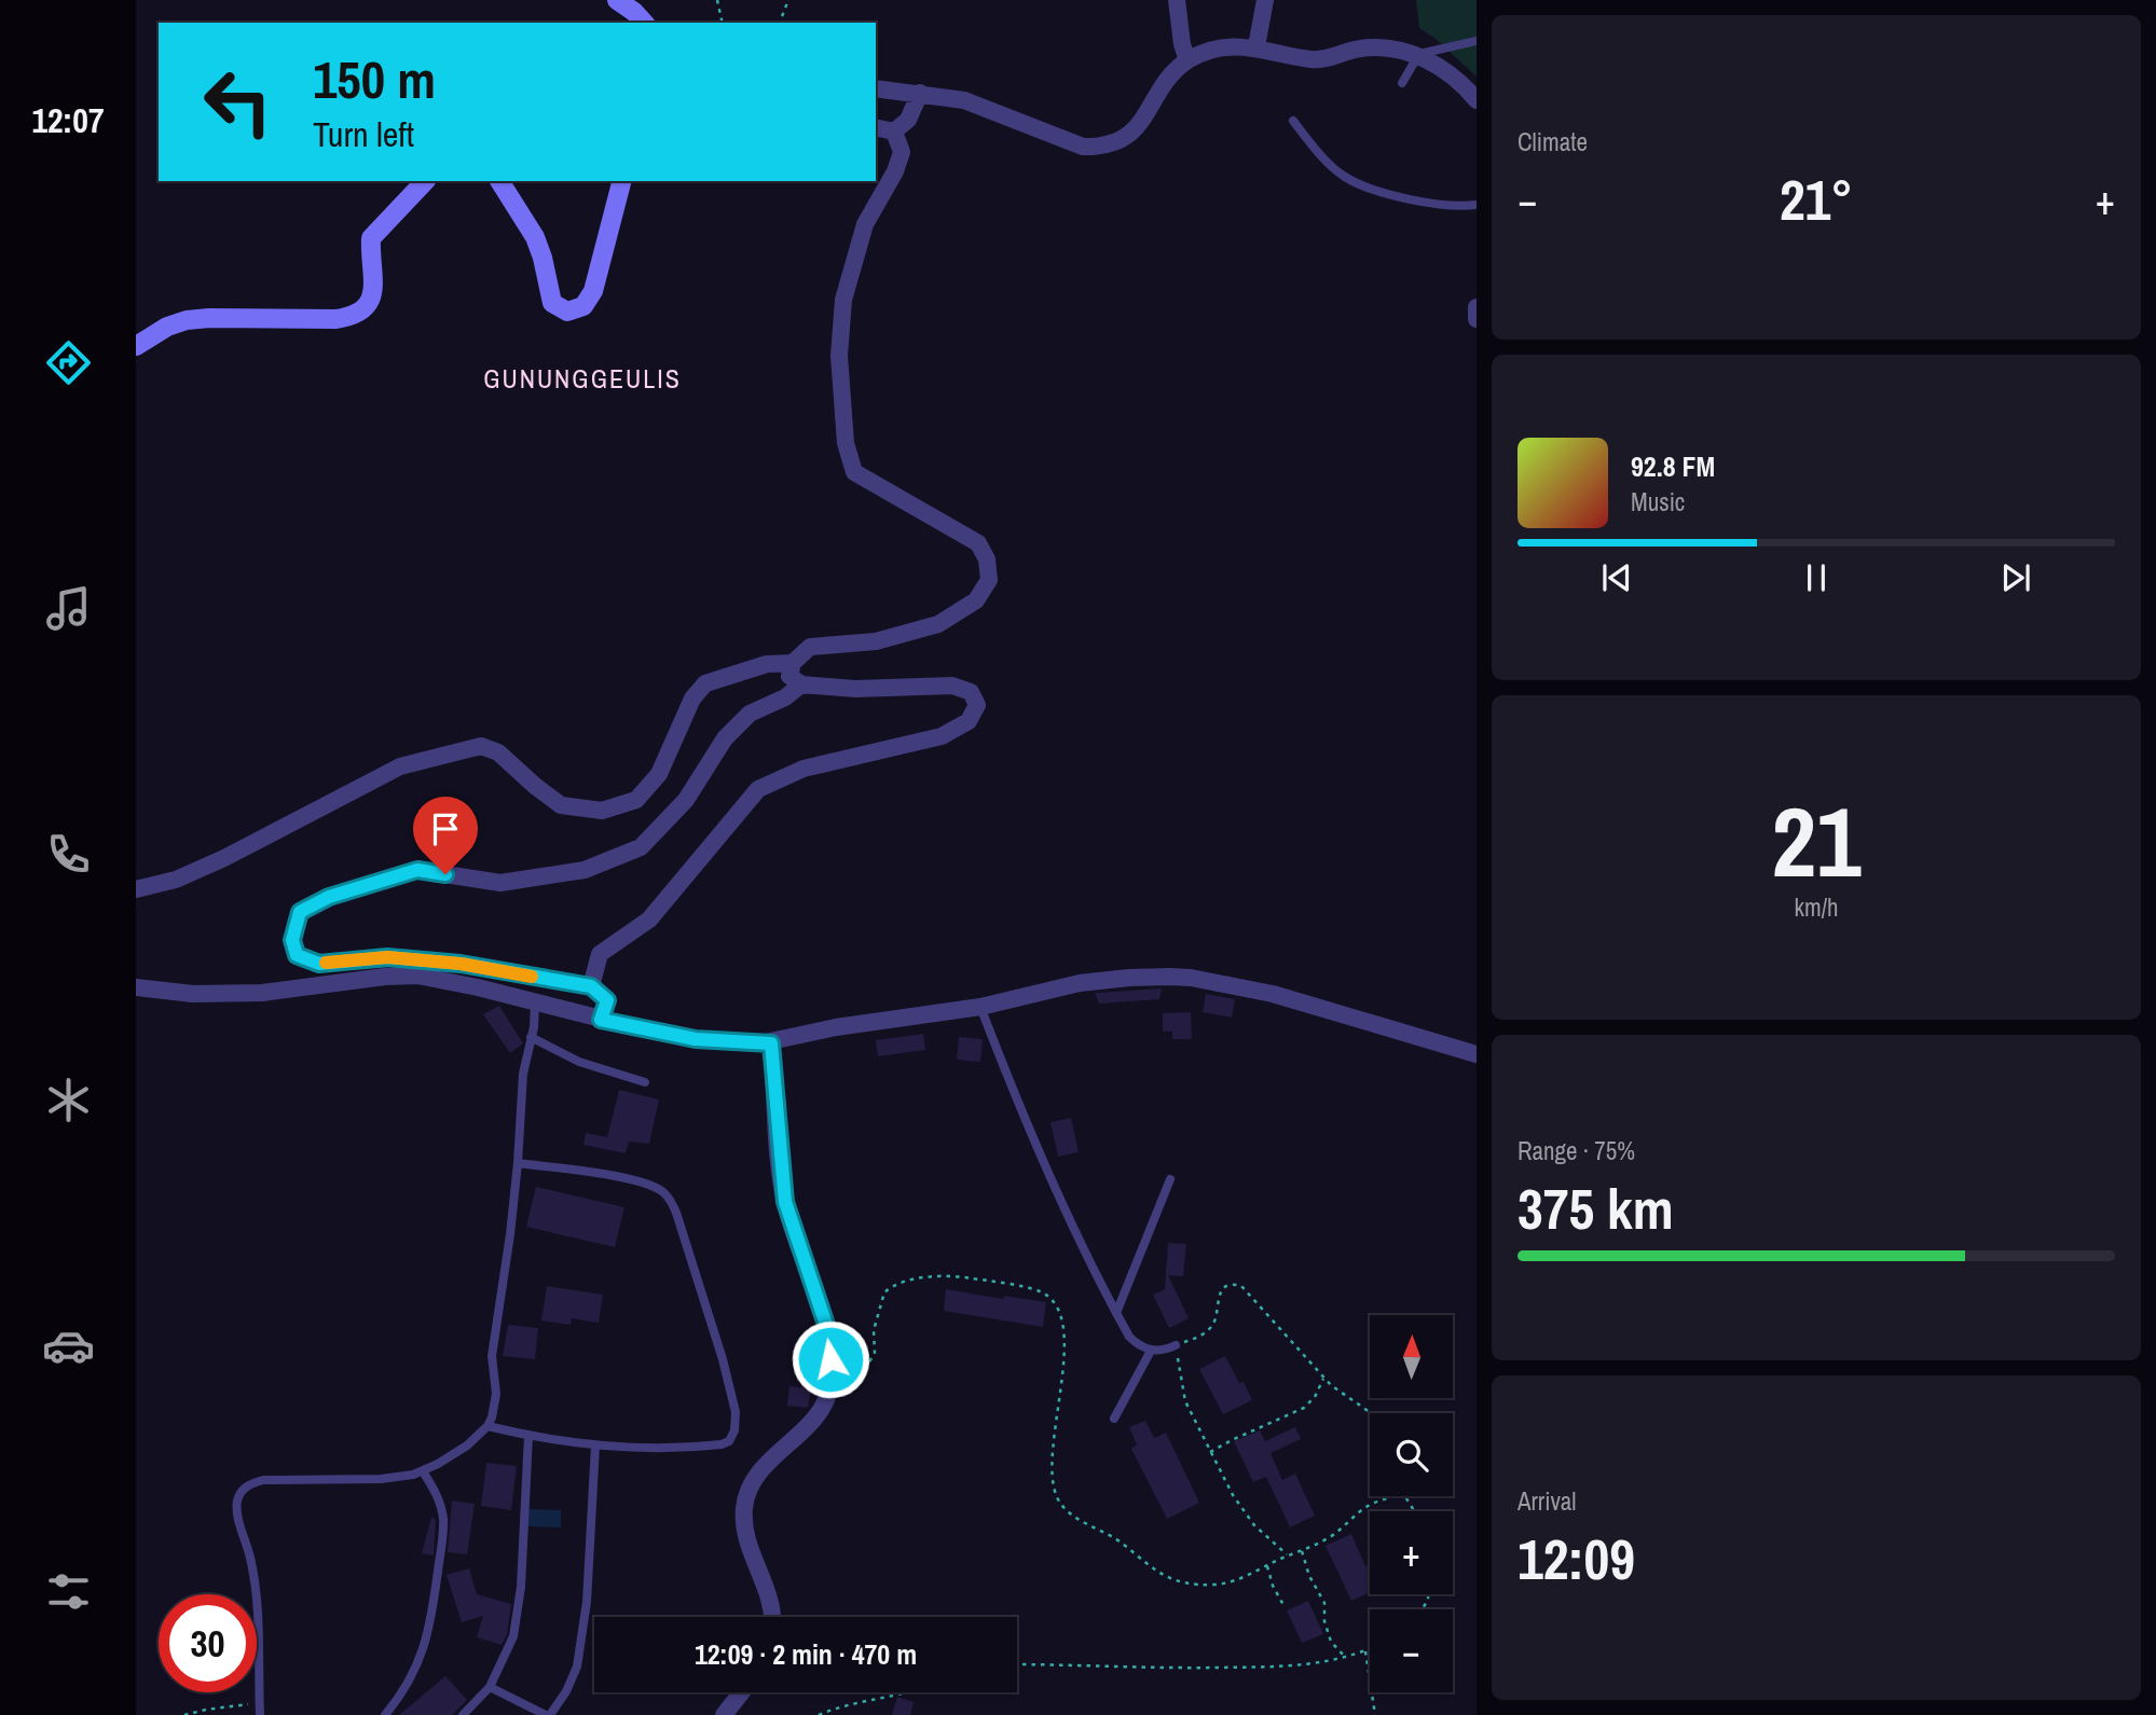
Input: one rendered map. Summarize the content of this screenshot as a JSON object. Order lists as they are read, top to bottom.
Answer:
{
  "districts": ["GUNUNGGEULIS"],
  "north": "top",
  "page": {
    "tabs": "12:07",
    "tile": [
      "Climate",
      ["21", "km/h"],
      ["Range · 75%", "375 km"],
      ["Arrival", "12:09"]
    ],
    "turn": ["150 m", "Turn left"],
    "heat": ["−", "21°", "+"],
    "song": ["92.8 FM", "Music"],
    "map_buttons": ["+", "−"],
    "limit": "30",
    "trip": "12:09 · 2 min · 470 m"
  }
}
